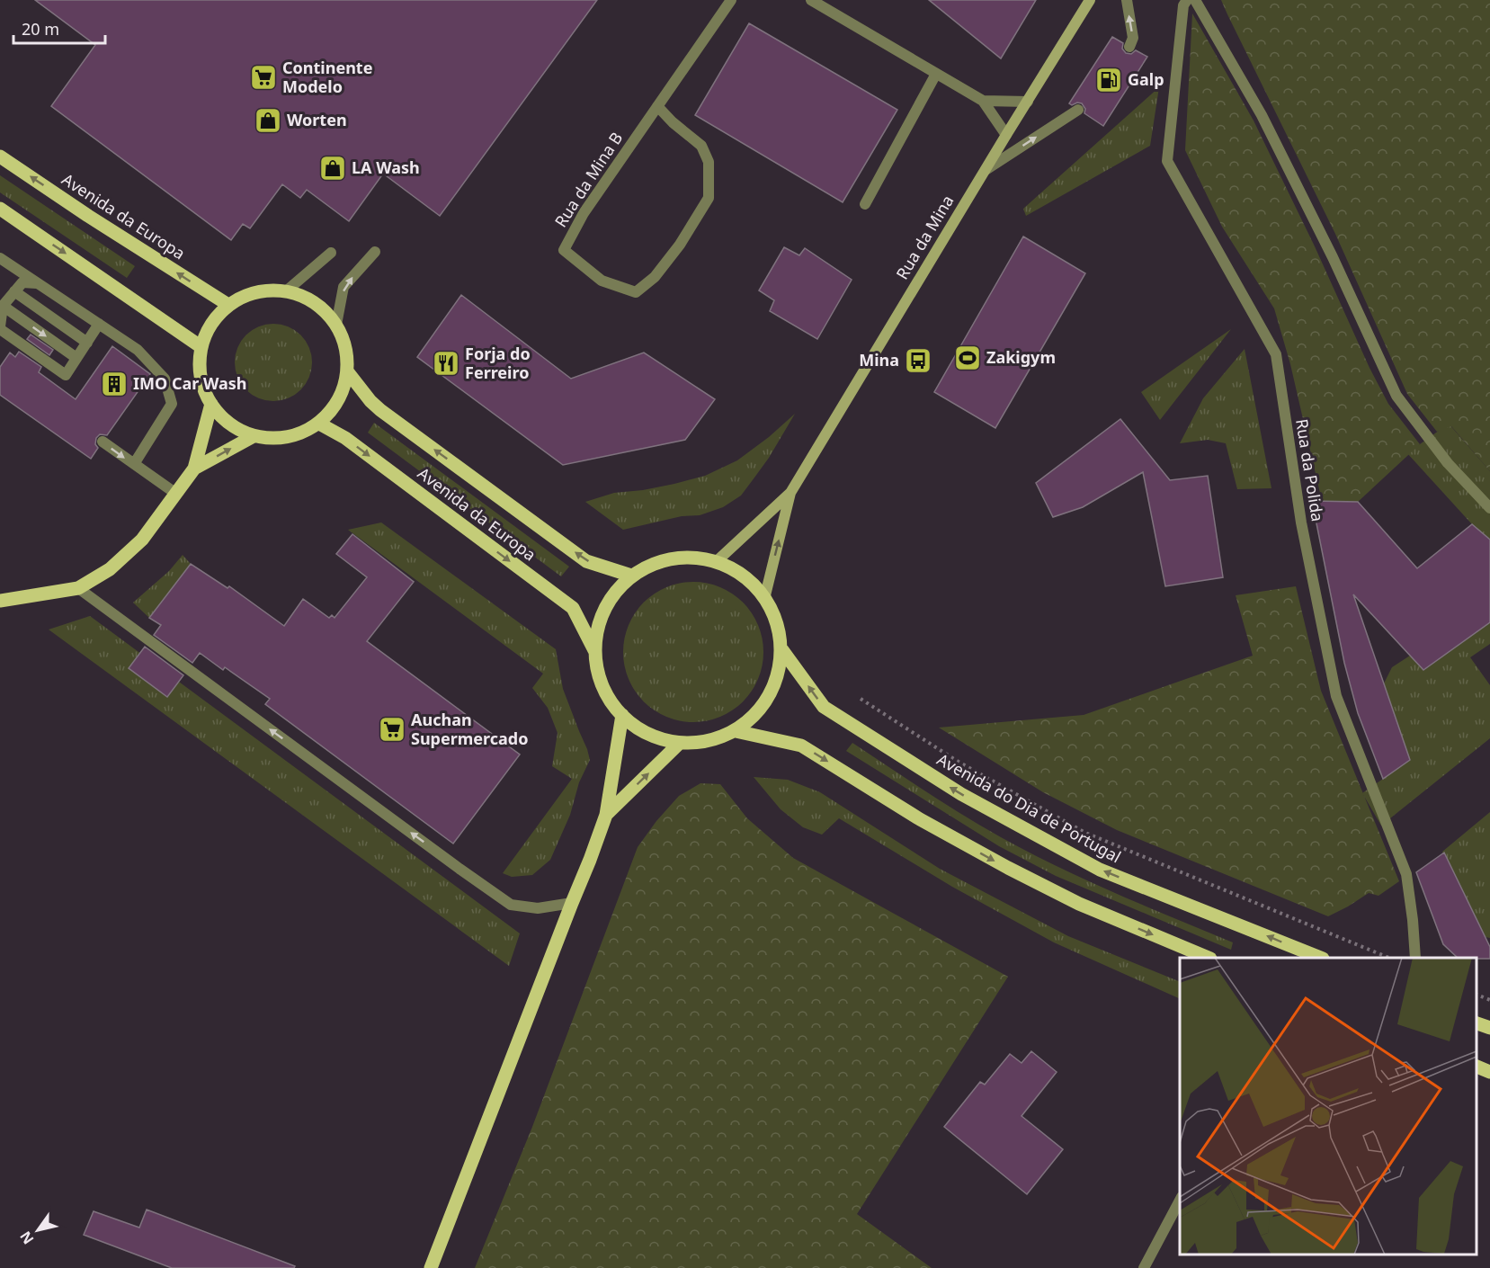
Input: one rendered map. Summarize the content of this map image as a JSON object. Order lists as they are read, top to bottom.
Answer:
{
  "streets": {
    "main road": ["Avenida da Europa", "Rua da Mina", "Avenida do Dia de Portugal"],
    "street": ["Rua da Mina B", "Rua da Polida"]
  },
  "crossings": [
    ["Avenida da Europa", "Avenida do Dia de Portugal"]
  ],
  "places": {
    "supermarket": ["Continente Modelo", "Auchan Supermercado"],
    "fuel station": ["Galp"],
    "shop": ["Worten", "LA Wash"],
    "sports": ["Zakigym"],
    "bus stop": ["Mina"],
    "restaurant": ["Forja do Ferreiro"],
    "building": ["IMO Car Wash"]
  },
  "scale_bar": "20 m",
  "north": "bottom left"
}
